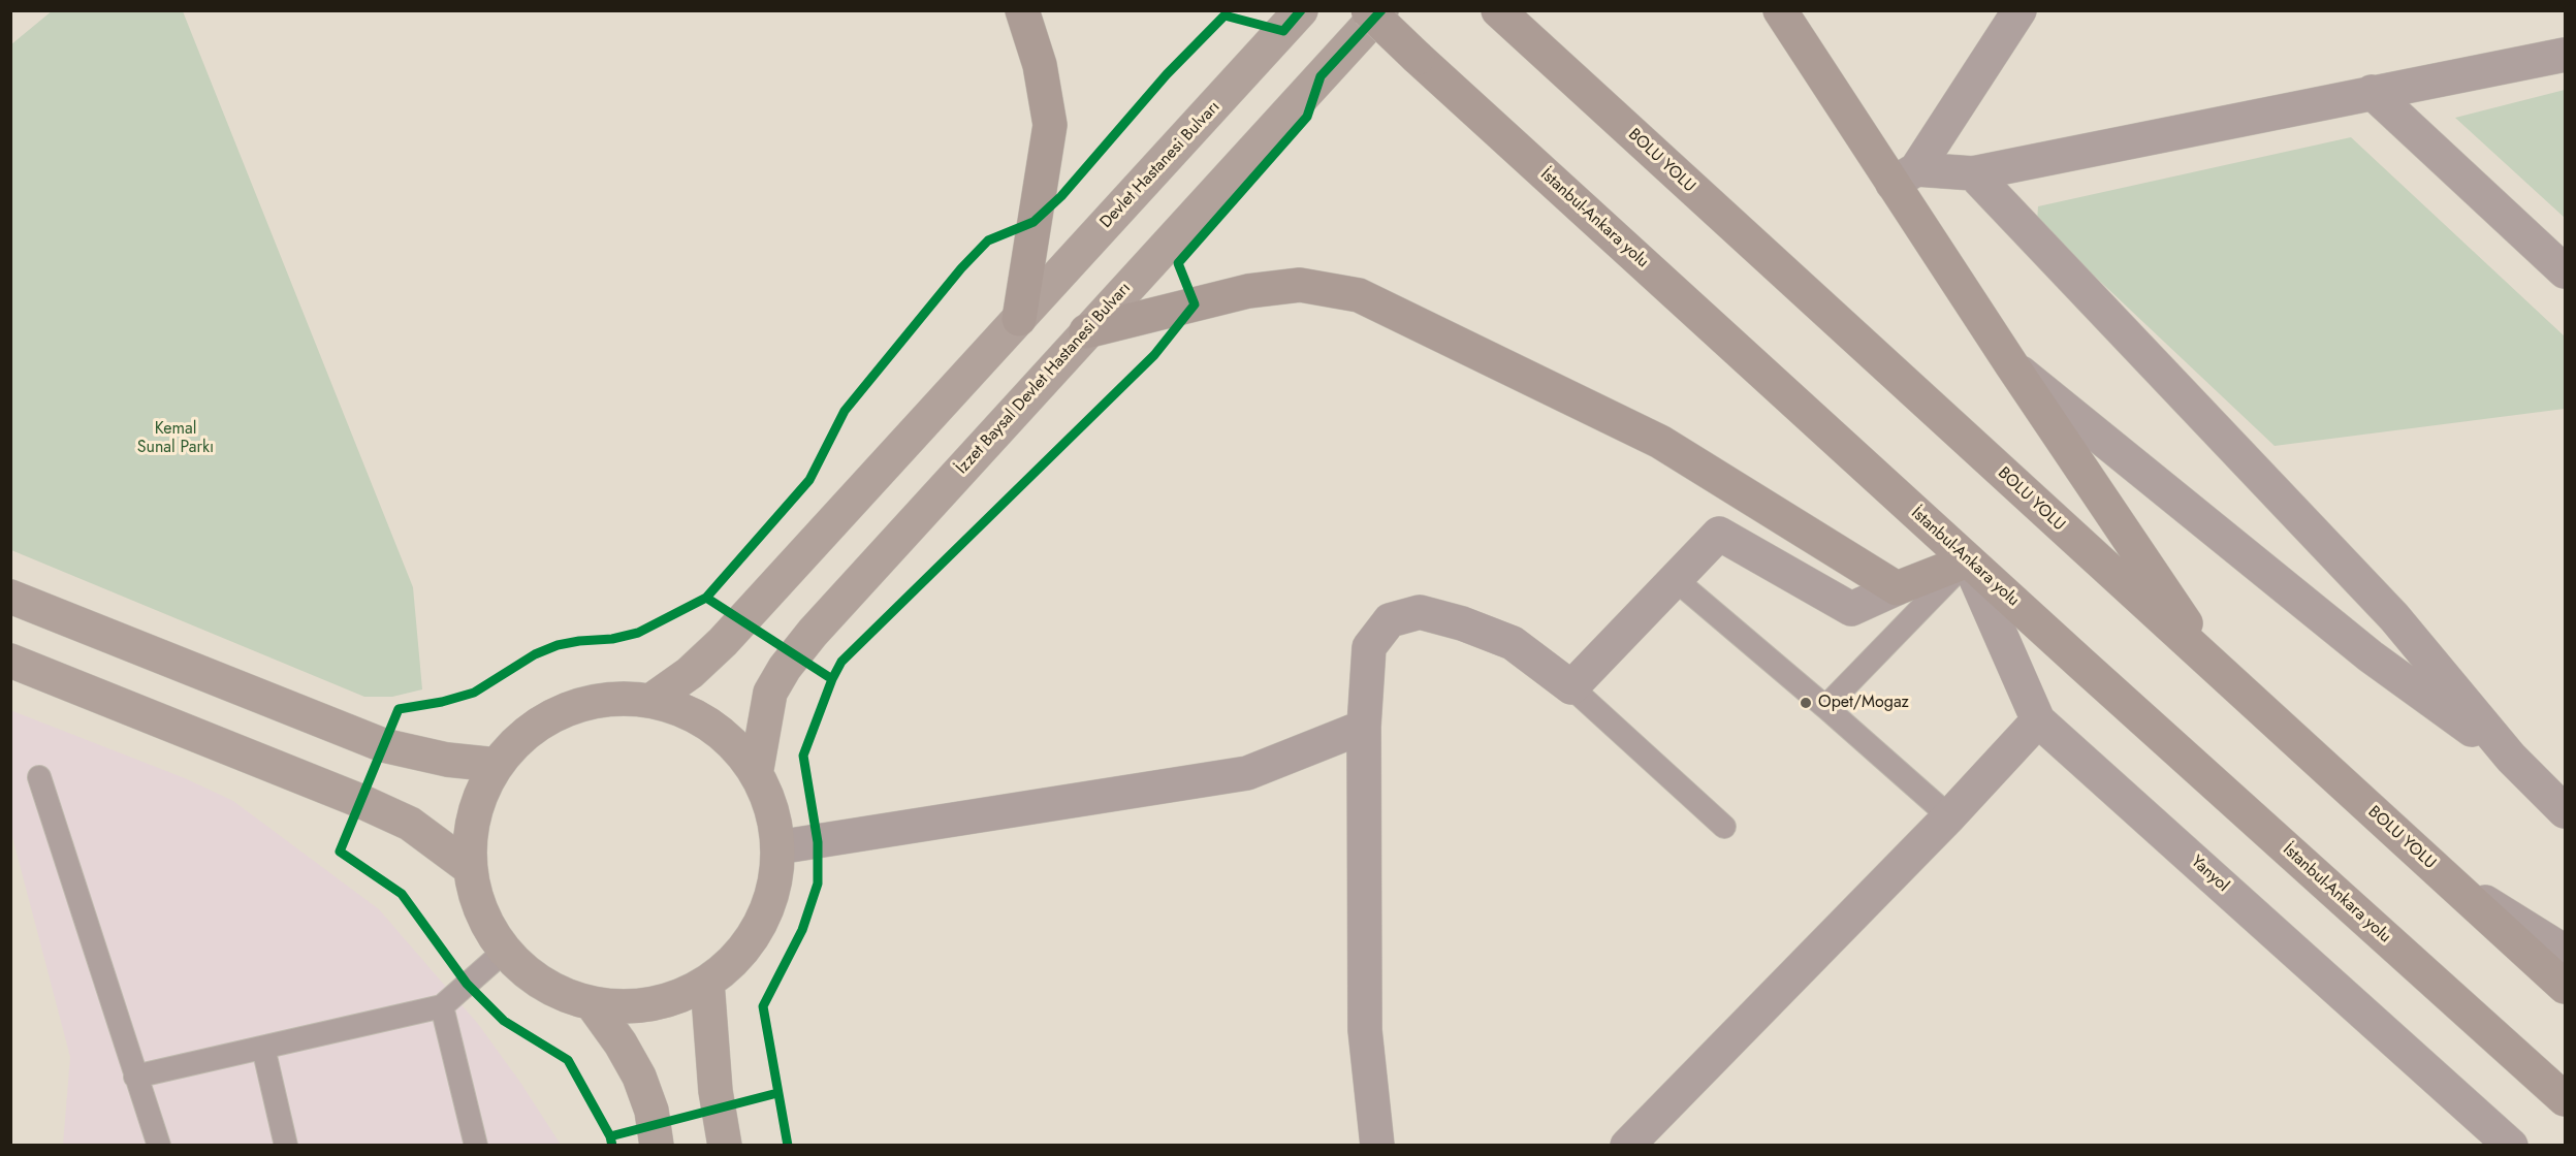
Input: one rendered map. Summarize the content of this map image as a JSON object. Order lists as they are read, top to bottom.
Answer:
{
  "streets": {
    "highway": ["BOLU YOLU", "İstanbul-Ankara yolu"],
    "main road": ["Devlet Hastanesi Bulvarı", "İzzet Baysal Devlet Hastanesi Bulvarı"],
    "street": ["Yanyol"]
  },
  "crossings": [
    ["İstanbul-Ankara yolu", "Yanyol"]
  ],
  "parks": ["Kemal Sunal Parkı"],
  "places": ["Opet/Mogaz"]
}
